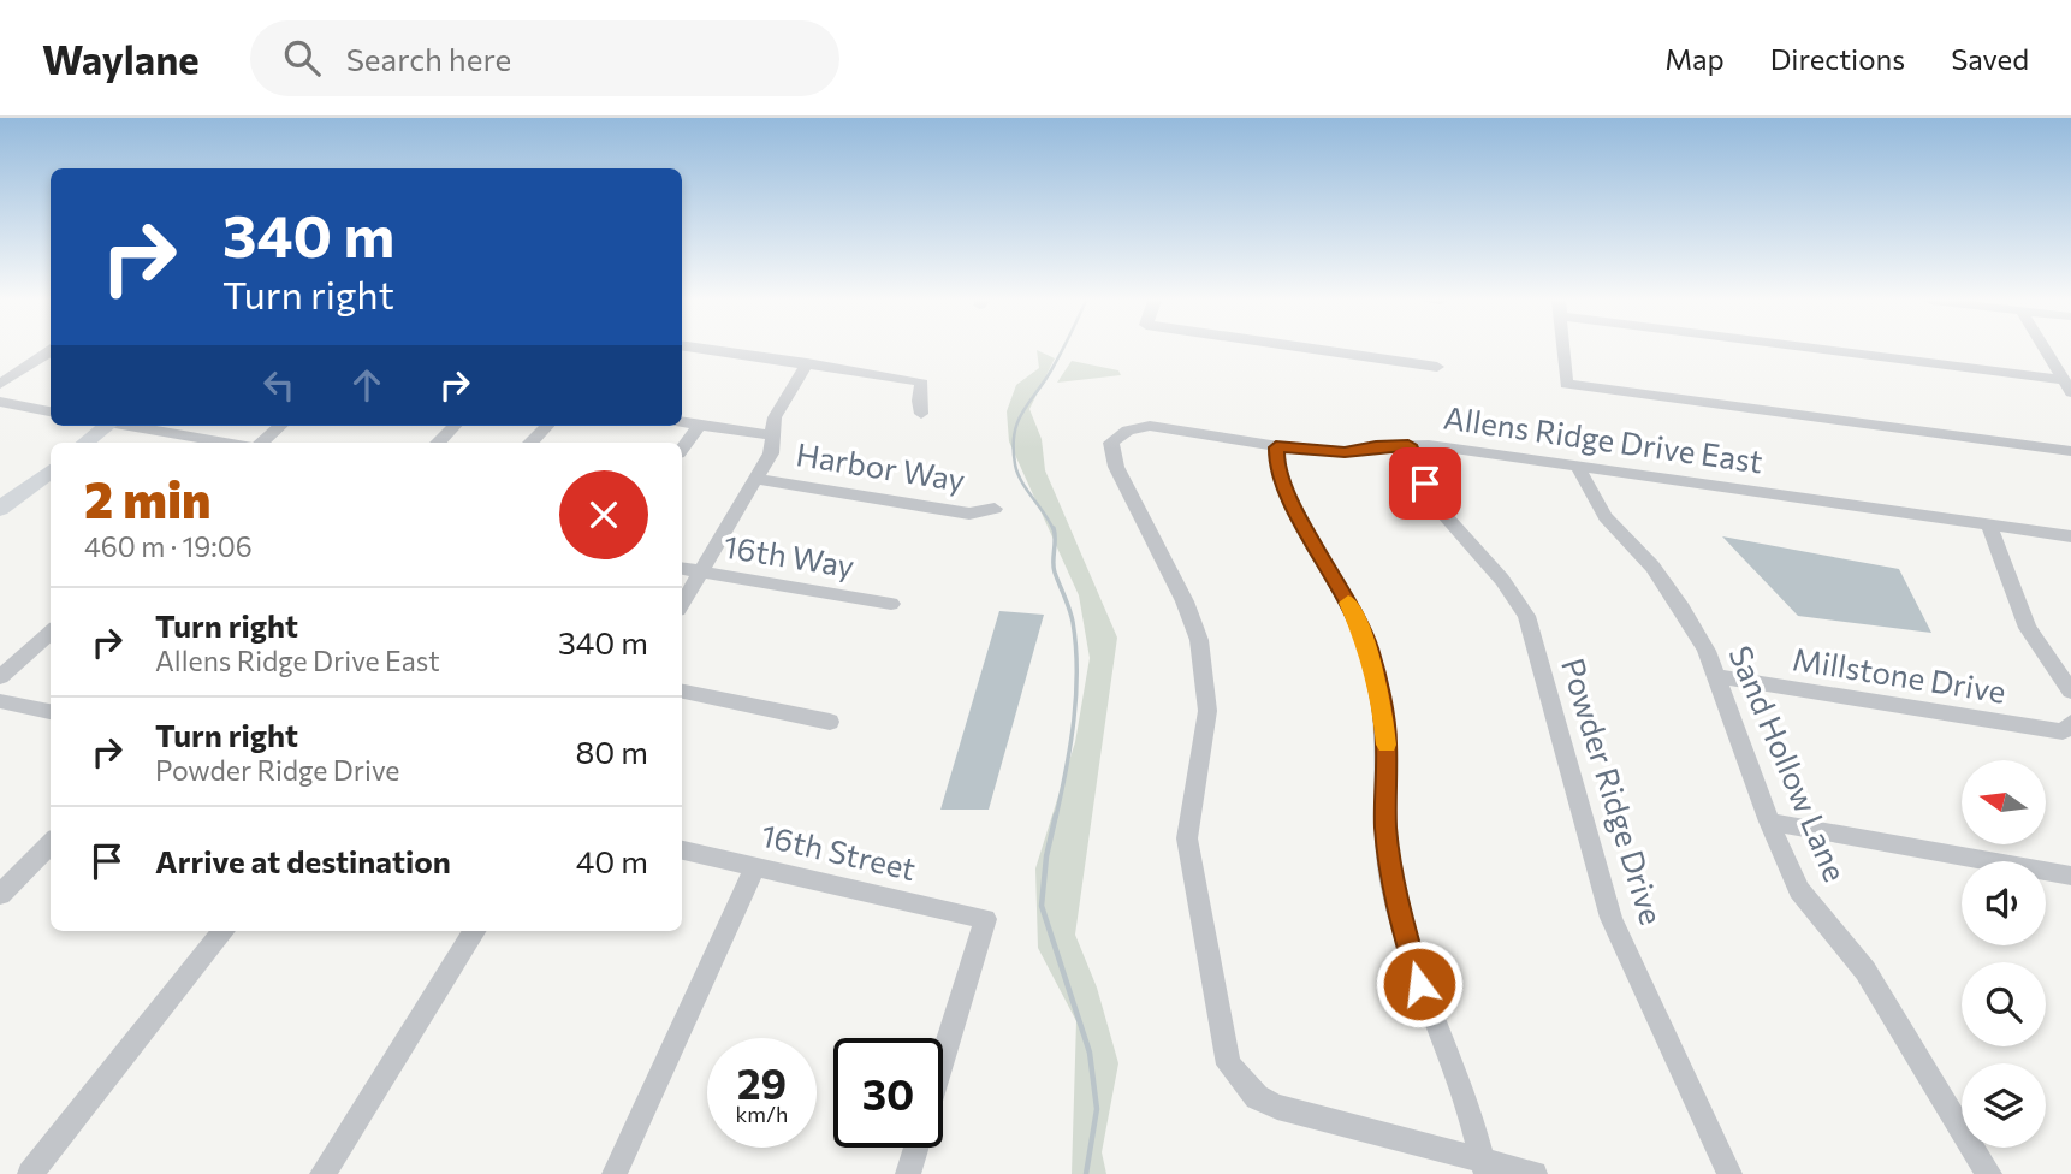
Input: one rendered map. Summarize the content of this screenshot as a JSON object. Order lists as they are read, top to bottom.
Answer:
{
  "streets": {
    "street": [
      "Allens Ridge Drive East",
      "Harbor Way",
      "16th Way",
      "Millstone Drive",
      "Sand Hollow Lane",
      "Powder Ridge Drive",
      "16th Street"
    ]
  },
  "crossings": [
    ["Allens Ridge Drive East", "Millstone Drive"],
    ["Allens Ridge Drive East", "Sand Hollow Lane"],
    ["Allens Ridge Drive East", "Powder Ridge Drive"],
    ["Millstone Drive", "Sand Hollow Lane"]
  ],
  "north": "left",
  "page": {
    "header": "Waylane",
    "search": "Search here",
    "nav": ["Map", "Directions", "Saved"],
    "turn": ["340 m", "Turn right"],
    "heading": ["2 min", "460 m · 19:06"],
    "list": [
      {
        "name": "Turn right",
        "note": "Allens Ridge Drive East",
        "value": "340 m"
      },
      {
        "name": "Turn right",
        "note": "Powder Ridge Drive",
        "value": "80 m"
      },
      {
        "name": "Arrive at destination",
        "value": "40 m"
      }
    ],
    "speed": "29 km/h",
    "limit": "30"
  }
}
